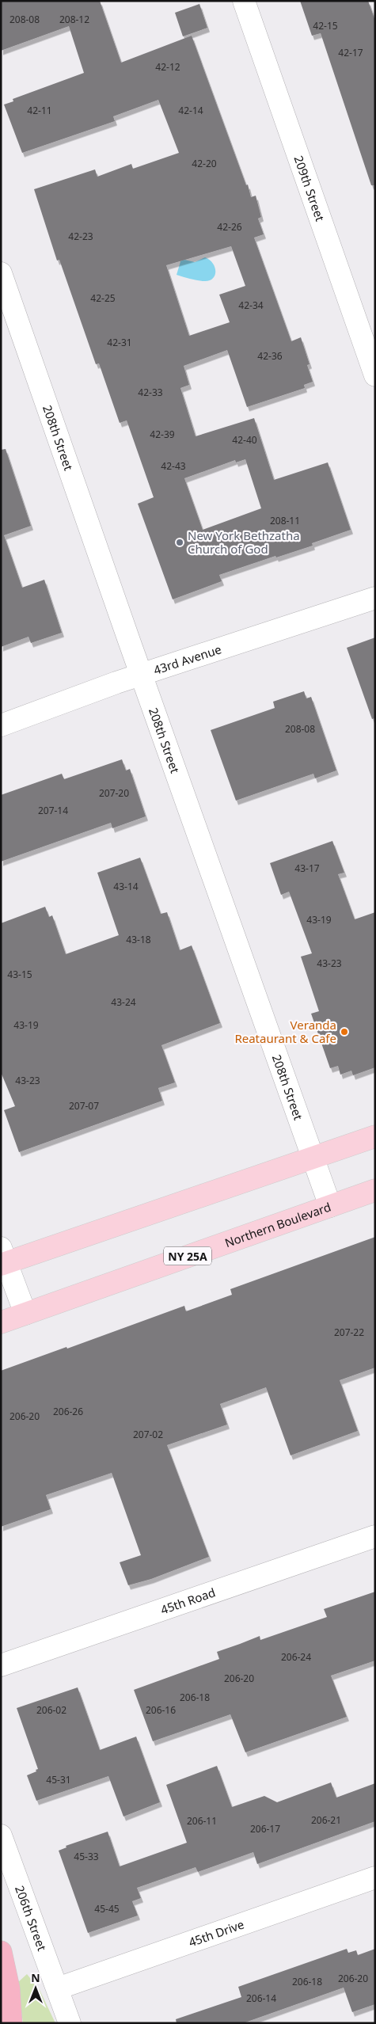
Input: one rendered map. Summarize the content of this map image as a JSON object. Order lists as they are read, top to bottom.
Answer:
{
  "streets": {
    "main road": ["Northern Boulevard", "NY 25A"],
    "street": [
      "209th Street",
      "208th Street",
      "43rd Avenue",
      "45th Road",
      "206th Street",
      "45th Drive"
    ]
  },
  "crossings": [
    ["208th Street", "43rd Avenue"],
    ["208th Street", "Northern Boulevard"],
    ["206th Street", "45th Drive"]
  ],
  "places": ["New York Bethzatha Church of God", "Veranda Reataurant & Cafe"],
  "house_numbers": [
    "208-08",
    "208-12",
    "42-15",
    "42-17",
    "42-12",
    "42-11",
    "42-14",
    "42-20",
    "42-26",
    "42-23",
    "42-25",
    "42-34",
    "42-31",
    "42-36",
    "42-33",
    "42-39",
    "42-40",
    "42-43",
    "208-11",
    "208-08",
    "207-20",
    "207-14",
    "43-17",
    "43-14",
    "43-19",
    "43-18",
    "43-23",
    "43-15",
    "43-24",
    "43-19",
    "43-23",
    "207-07",
    "207-22",
    "206-26",
    "206-20",
    "207-02",
    "206-24",
    "206-20",
    "206-18",
    "206-02",
    "206-16",
    "45-31",
    "206-21",
    "206-11",
    "206-17",
    "45-33",
    "45-45",
    "206-20",
    "206-18",
    "206-14"
  ],
  "north": "top"
}
